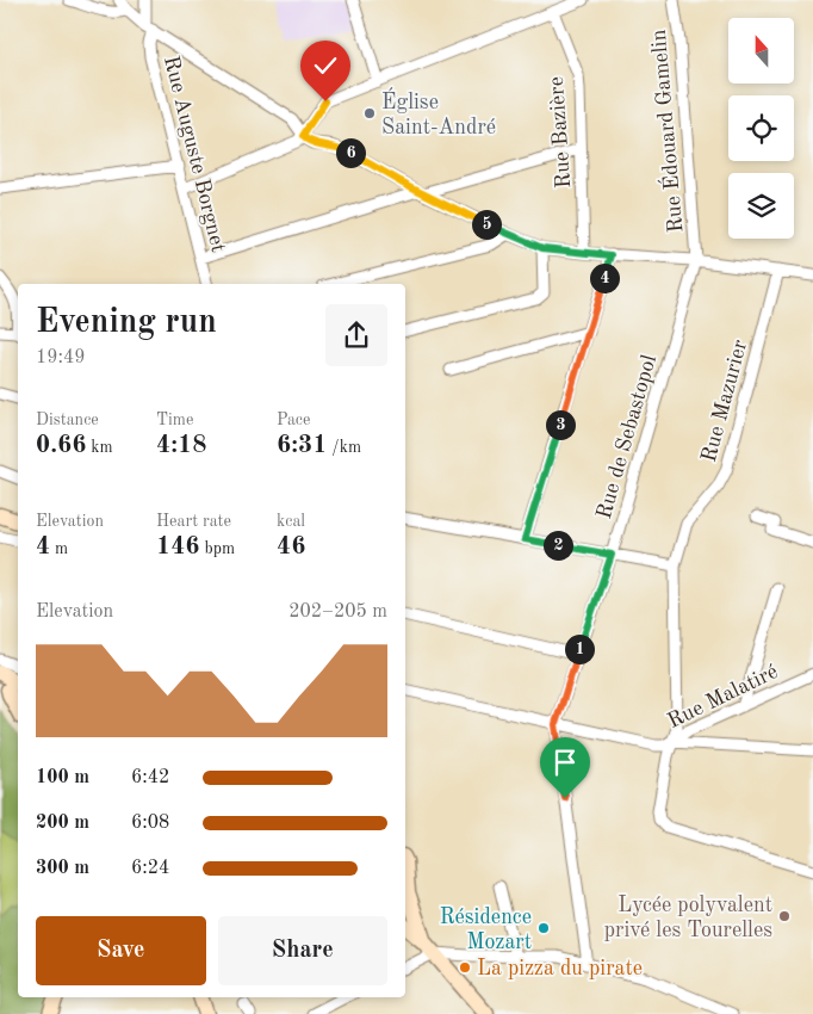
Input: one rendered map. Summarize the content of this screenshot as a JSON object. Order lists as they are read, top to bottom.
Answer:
{
  "streets": {
    "street": [
      "Rue Édouard Gamelin",
      "Rue Bazière",
      "Rue Auguste Borgnet",
      "Rue Mazurier",
      "Rue de Sebastopol",
      "Rue Malatiré"
    ]
  },
  "crossings": [
    ["Rue Édouard Gamelin", "Rue de Sebastopol"],
    ["Rue Mazurier", "Rue Malatiré"],
    ["Rue de Sebastopol", "Rue Malatiré"]
  ],
  "places": [
    "Église Saint-André",
    "Lycée polyvalent privé les Tourelles",
    "Résidence Mozart",
    "La pizza du pirate"
  ],
  "north": "top",
  "page": {
    "pins": [
      "6",
      "5",
      "4",
      "3",
      "2",
      "1"
    ],
    "heading": ["Evening run", "19:49"],
    "stats": [
      ["Distance", "0.66 km"],
      ["Time", "4:18"],
      ["Pace", "6:31 /km"],
      ["Elevation", "4 m"],
      ["Heart rate", "146 bpm"],
      ["kcal", "46"]
    ],
    "chart": ["Elevation", "202–205 m"],
    "list": [
      {
        "name": "100 m",
        "note": "6:42"
      },
      {
        "name": "200 m",
        "note": "6:08"
      },
      {
        "name": "300 m",
        "note": "6:24"
      }
    ],
    "buttons": ["Save", "Share"]
  }
}
